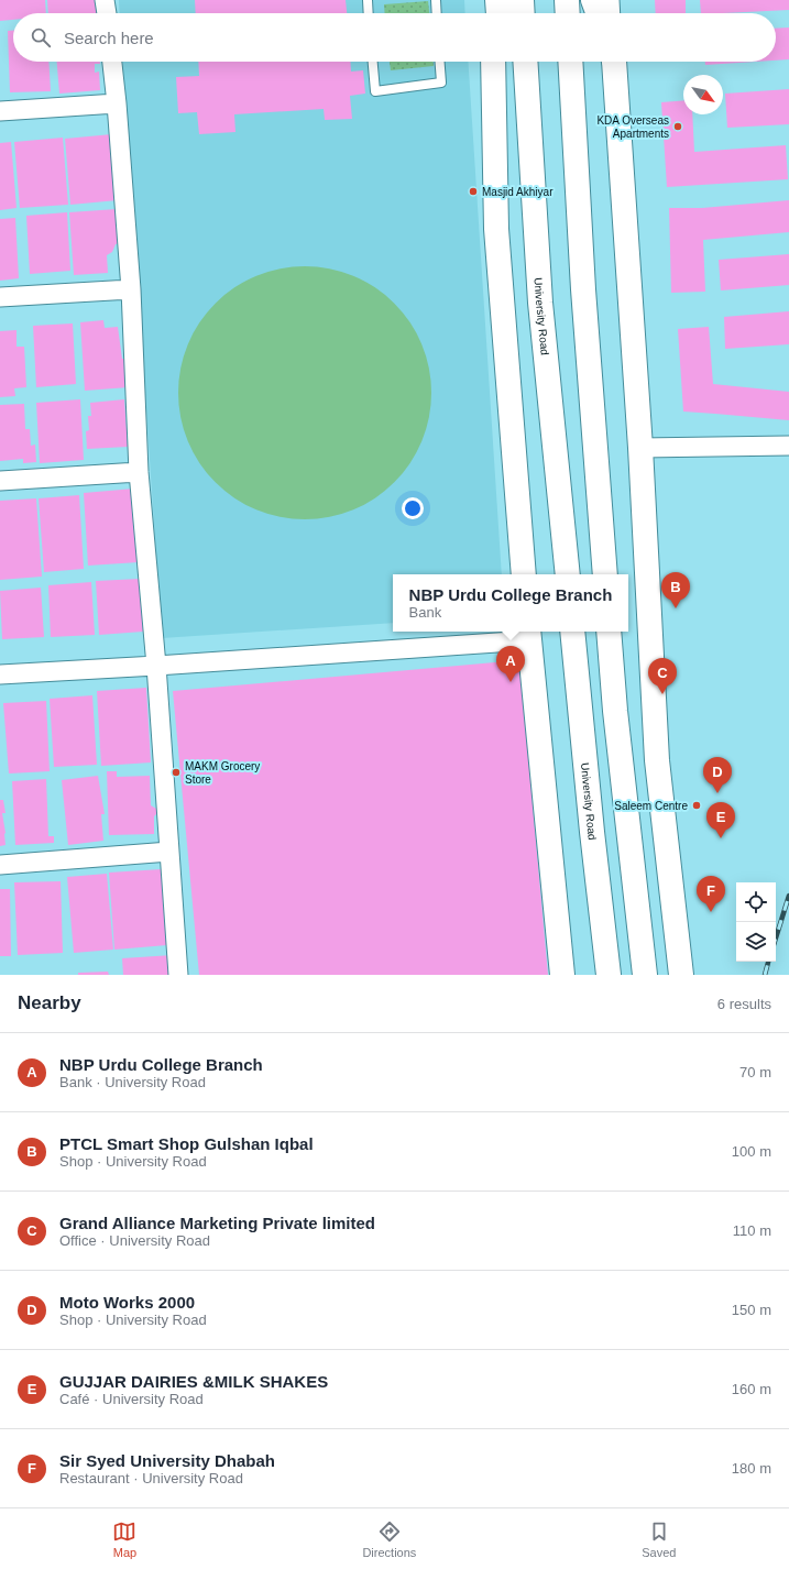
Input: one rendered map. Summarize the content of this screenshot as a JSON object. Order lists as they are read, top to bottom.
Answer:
{
  "streets": {
    "main road": ["University Road"]
  },
  "places": [
    "KDA Overseas Apartments",
    "Masjid Akhiyar",
    "MAKM Grocery Store",
    "Saleem Centre"
  ],
  "north": "bottom right",
  "page": {
    "search": "Search here",
    "pins": [
      "B",
      "A",
      "C",
      "D",
      "E",
      "F"
    ],
    "popup": ["NBP Urdu College Branch", "Bank"],
    "heading": ["Nearby", "6 results"],
    "list": [
      {
        "mark": "A",
        "name": "NBP Urdu College Branch",
        "note": "Bank · University Road",
        "value": "70 m"
      },
      {
        "mark": "B",
        "name": "PTCL Smart Shop Gulshan Iqbal",
        "note": "Shop · University Road",
        "value": "100 m"
      },
      {
        "mark": "C",
        "name": "Grand Alliance Marketing Private limited",
        "note": "Office · University Road",
        "value": "110 m"
      },
      {
        "mark": "D",
        "name": "Moto Works 2000",
        "note": "Shop · University Road",
        "value": "150 m"
      },
      {
        "mark": "E",
        "name": "GUJJAR DAIRIES &MILK SHAKES",
        "note": "Café · University Road",
        "value": "160 m"
      },
      {
        "mark": "F",
        "name": "Sir Syed University Dhabah",
        "note": "Restaurant · University Road",
        "value": "180 m"
      }
    ],
    "nav": ["Map", "Directions", "Saved"]
  }
}
